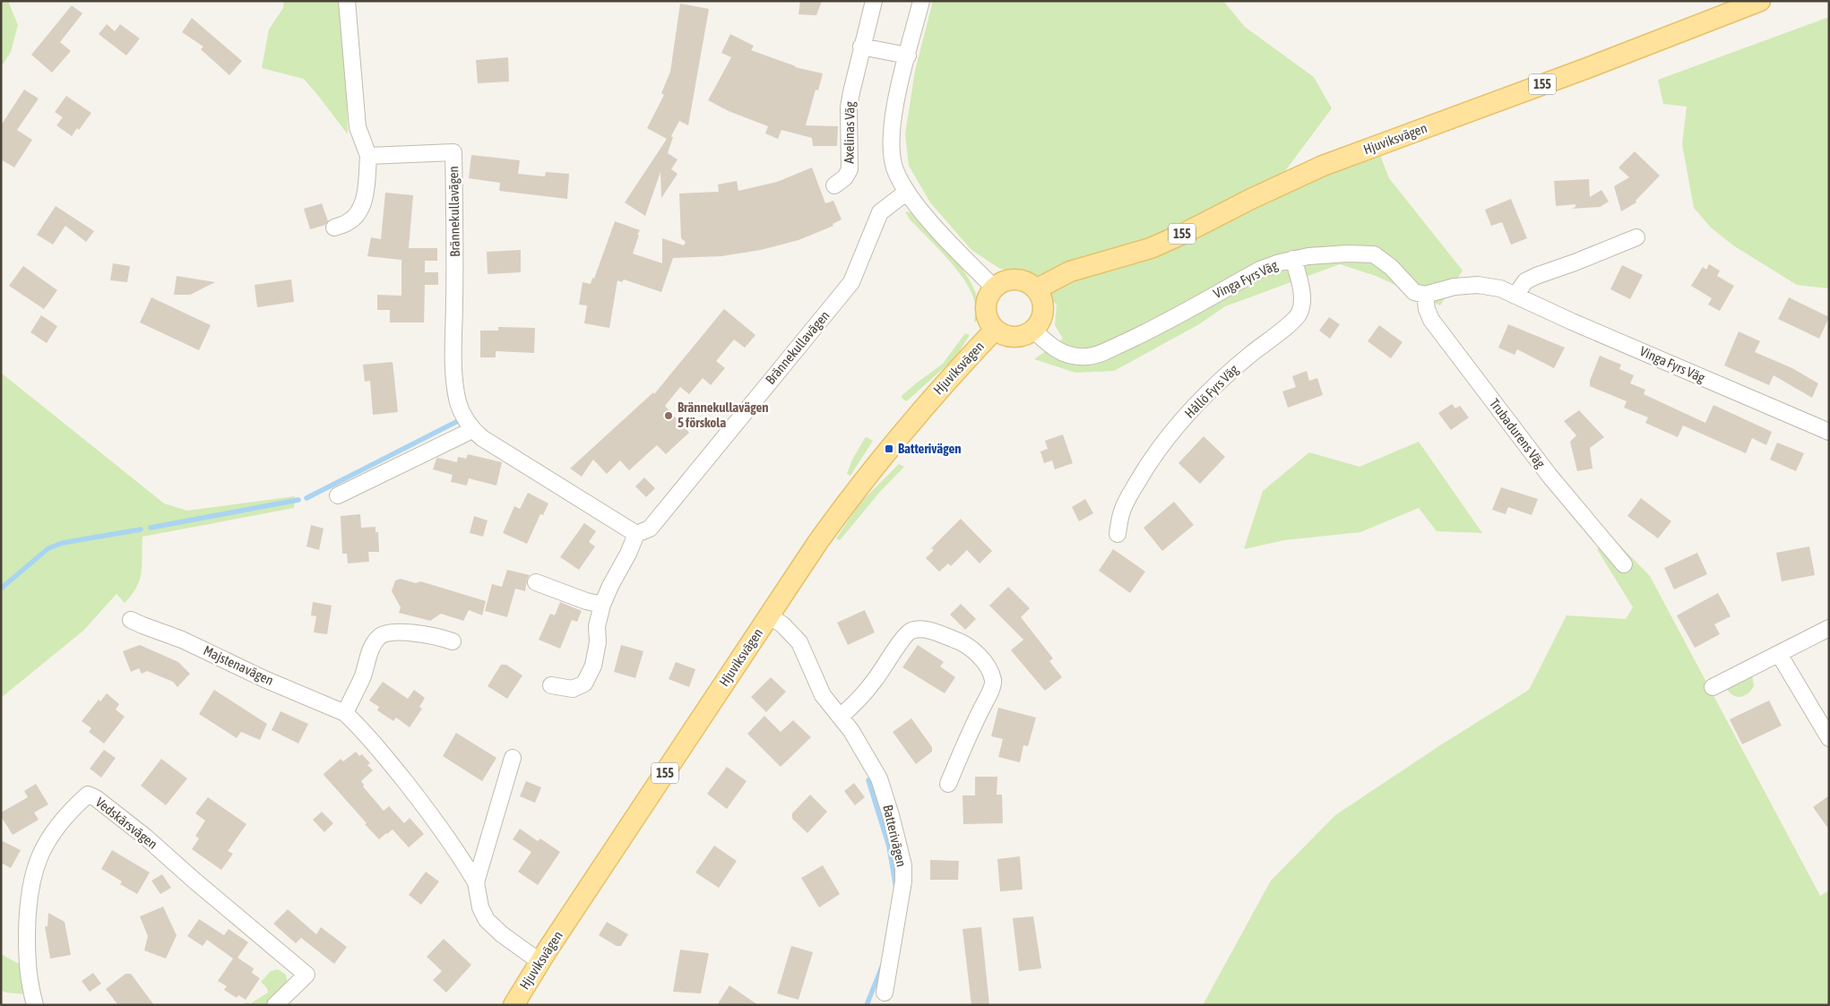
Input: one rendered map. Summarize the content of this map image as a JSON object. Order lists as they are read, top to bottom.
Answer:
{
  "streets": {
    "main road": ["155", "Hjuviksvägen"],
    "street": [
      "Axelinas Väg",
      "Brännekullavägen",
      "Vinga Fyrs Väg",
      "Hållö Fyrs Väg",
      "Trubadurens Väg",
      "Majstenavägen",
      "Vedskärsvägen",
      "Batterivägen"
    ]
  },
  "crossings": [
    ["Hjuviksvägen", "Vinga Fyrs Väg"],
    ["Hjuviksvägen", "Majstenavägen"],
    ["Hjuviksvägen", "Batterivägen"],
    ["Vinga Fyrs Väg", "Hållö Fyrs Väg"],
    ["Vinga Fyrs Väg", "Trubadurens Väg"]
  ],
  "places": {
    "other": ["Brännekullavägen 5 förskola"],
    "transit": ["Batterivägen"]
  }
}
